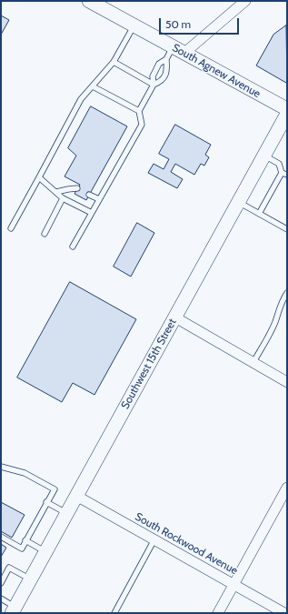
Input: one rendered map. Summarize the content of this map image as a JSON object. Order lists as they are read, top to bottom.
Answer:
{
  "streets": {
    "main road": ["South Agnew Avenue", "Southwest 15th Street"],
    "street": ["South Rockwood Avenue"]
  },
  "crossings": [
    ["Southwest 15th Street", "South Rockwood Avenue"]
  ],
  "scale_bar": "50 m"
}
